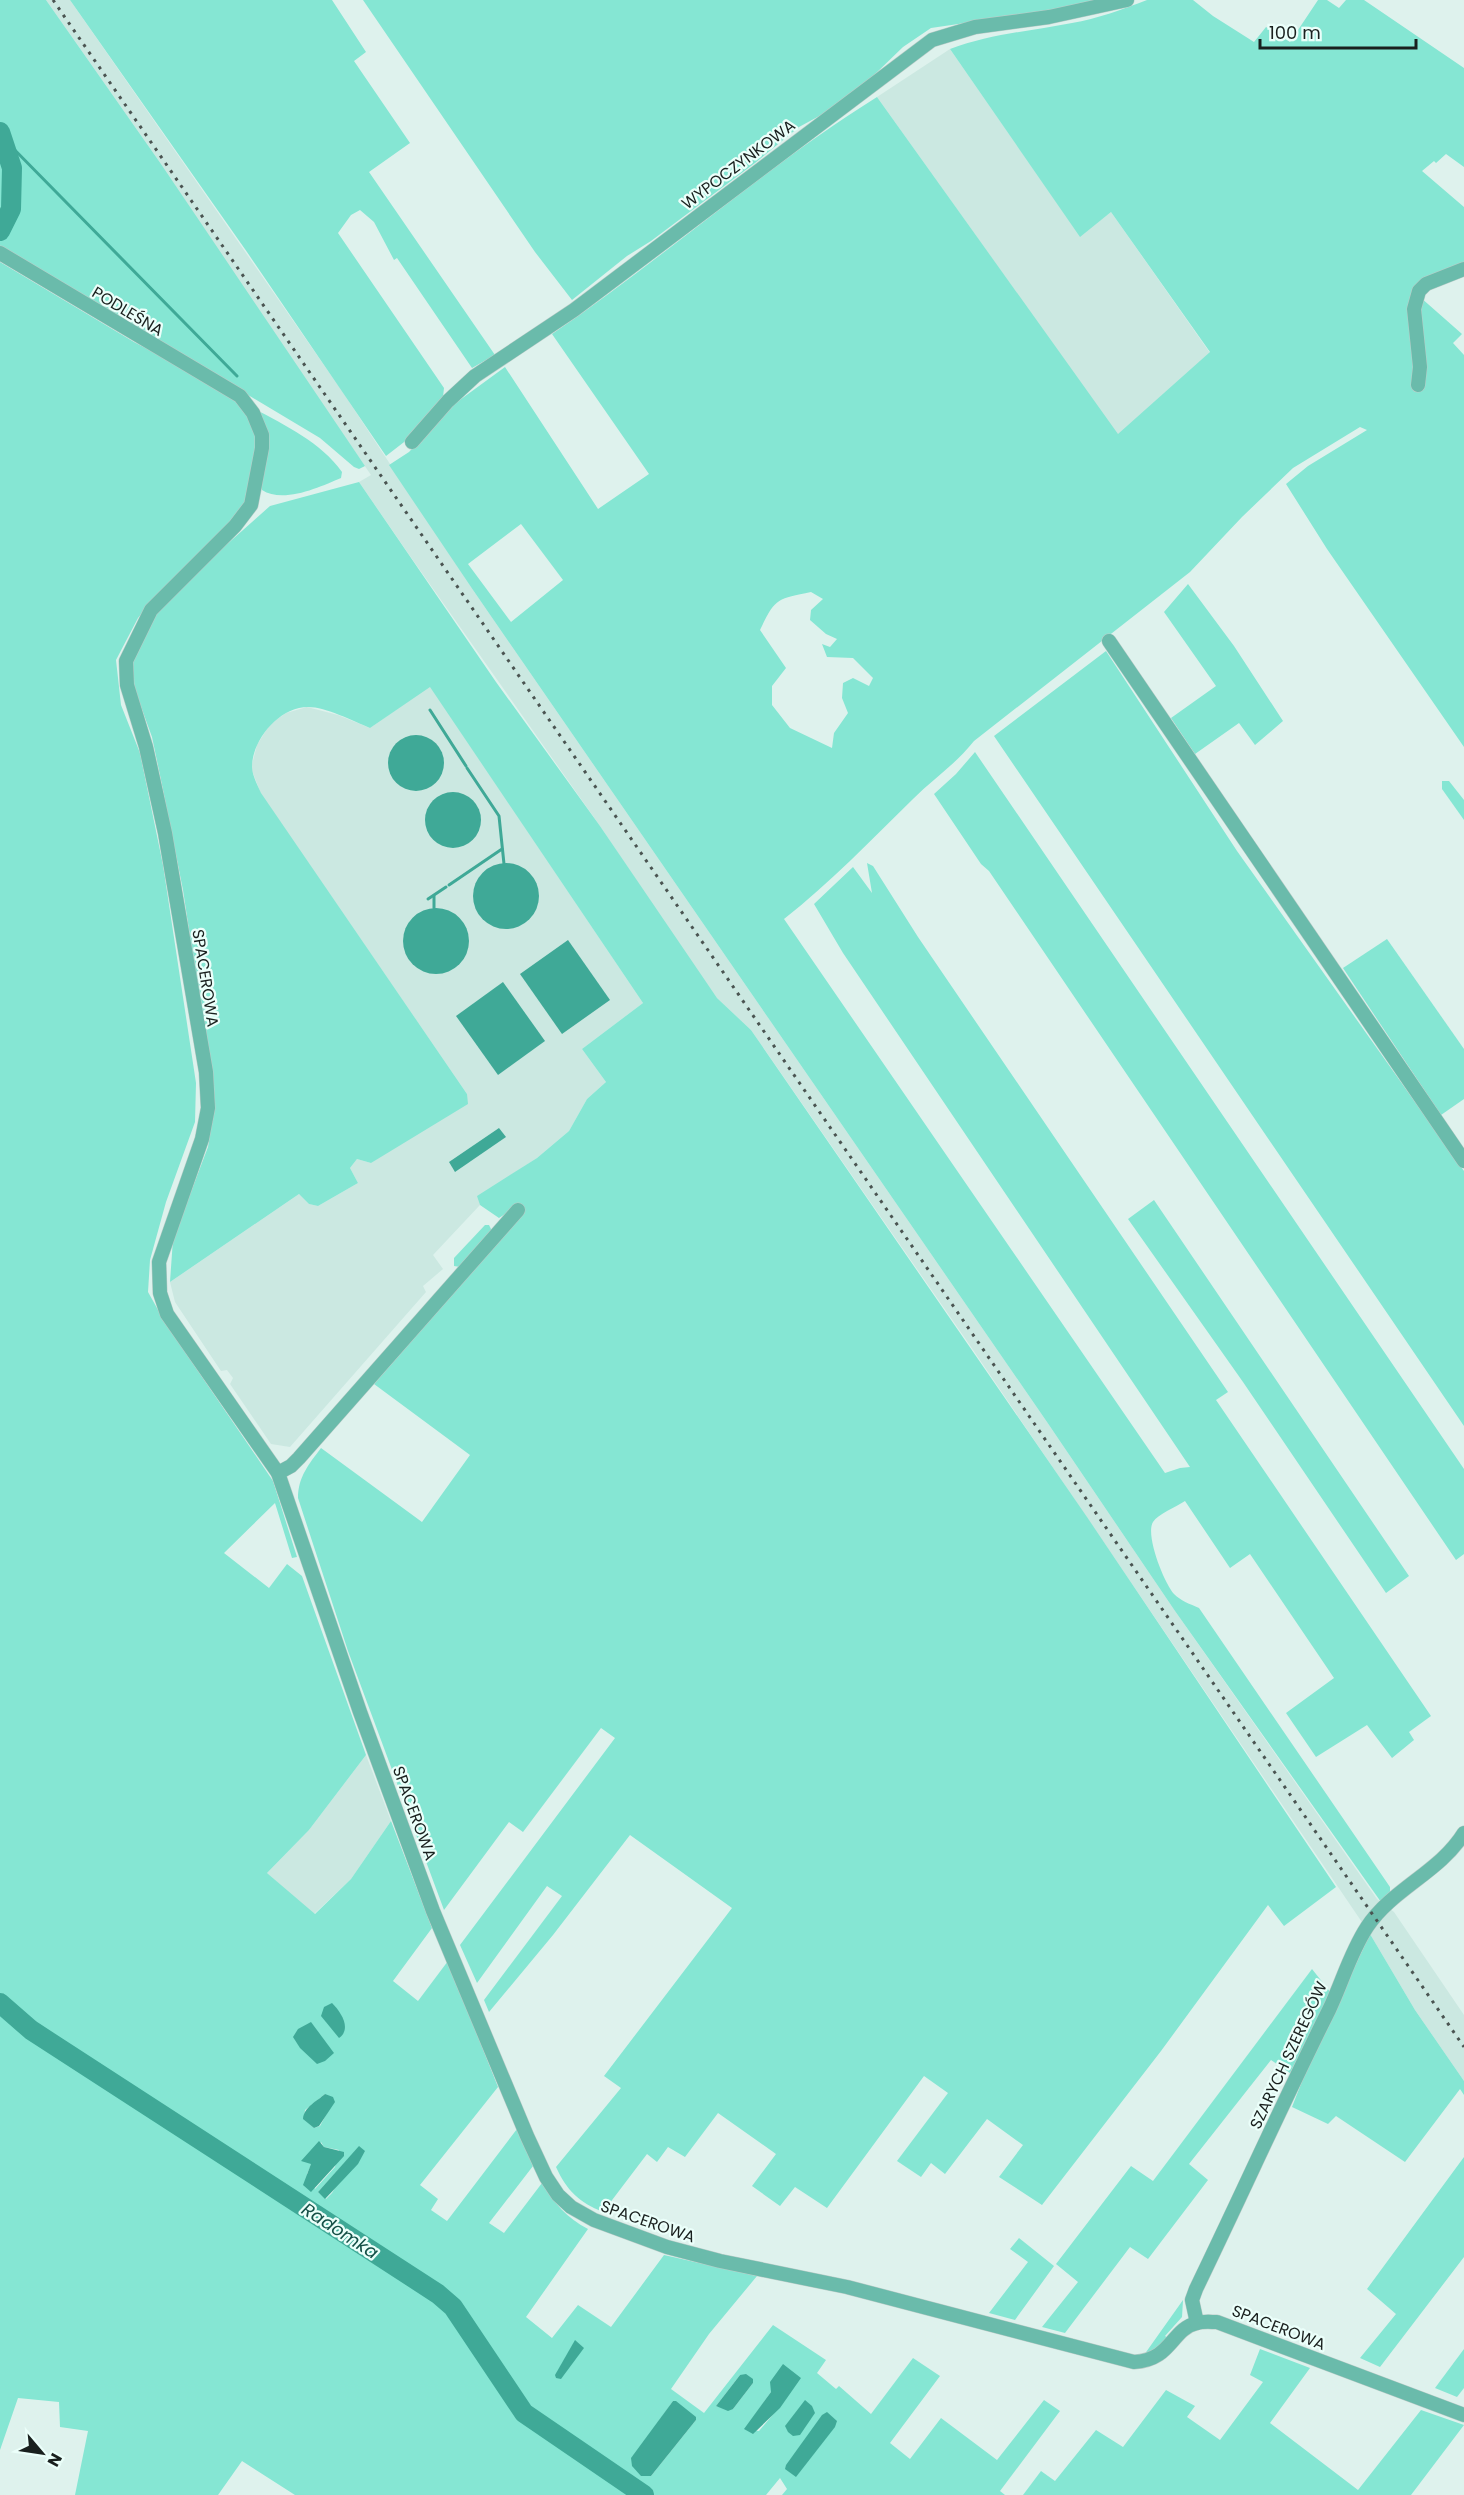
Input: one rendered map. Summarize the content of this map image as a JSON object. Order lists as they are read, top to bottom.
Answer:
{
  "streets": {
    "street": [
      "WYPOCZYNKOWA",
      "PODLEŚNA",
      "SPACEROWA",
      "SZARYCH SZEREGÓW"
    ]
  },
  "crossings": [
    ["PODLEŚNA", "SPACEROWA"],
    ["SPACEROWA", "SZARYCH SZEREGÓW"]
  ],
  "water": ["Radomka"],
  "scale_bar": "100 m",
  "north": "bottom right"
}
